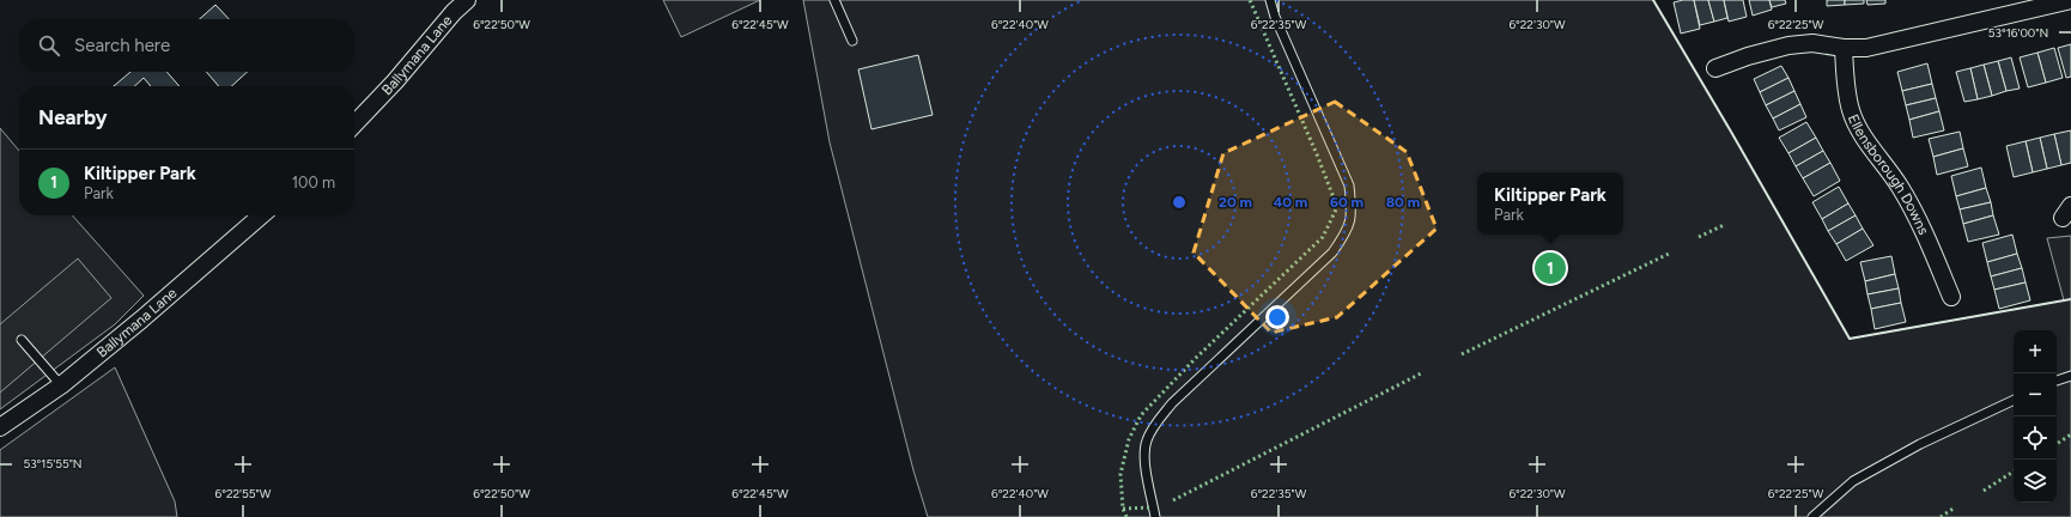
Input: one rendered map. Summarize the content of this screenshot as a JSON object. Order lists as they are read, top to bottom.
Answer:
{
  "streets": {
    "street": ["Ballymana Lane", "Ellensborough Downs"]
  },
  "page": {
    "search": "Search here",
    "heading": "Nearby",
    "list": [
      {
        "mark": "1",
        "name": "Kiltipper Park",
        "note": "Park",
        "value": "100 m"
      }
    ],
    "popup": ["Kiltipper Park", "Park"],
    "pins": "1",
    "map_buttons": ["+", "−"]
  },
  "coordinates": [
    "6°22'50\"W",
    "6°22'45\"W",
    "6°22'40\"W",
    "6°22'35\"W",
    "6°22'30\"W",
    "6°22'25\"W",
    "53°16'00\"N",
    "53°15'55\"N",
    "6°22'55\"W"
  ],
  "rings": [
    "20 m",
    "40 m",
    "60 m",
    "80 m"
  ]
}
